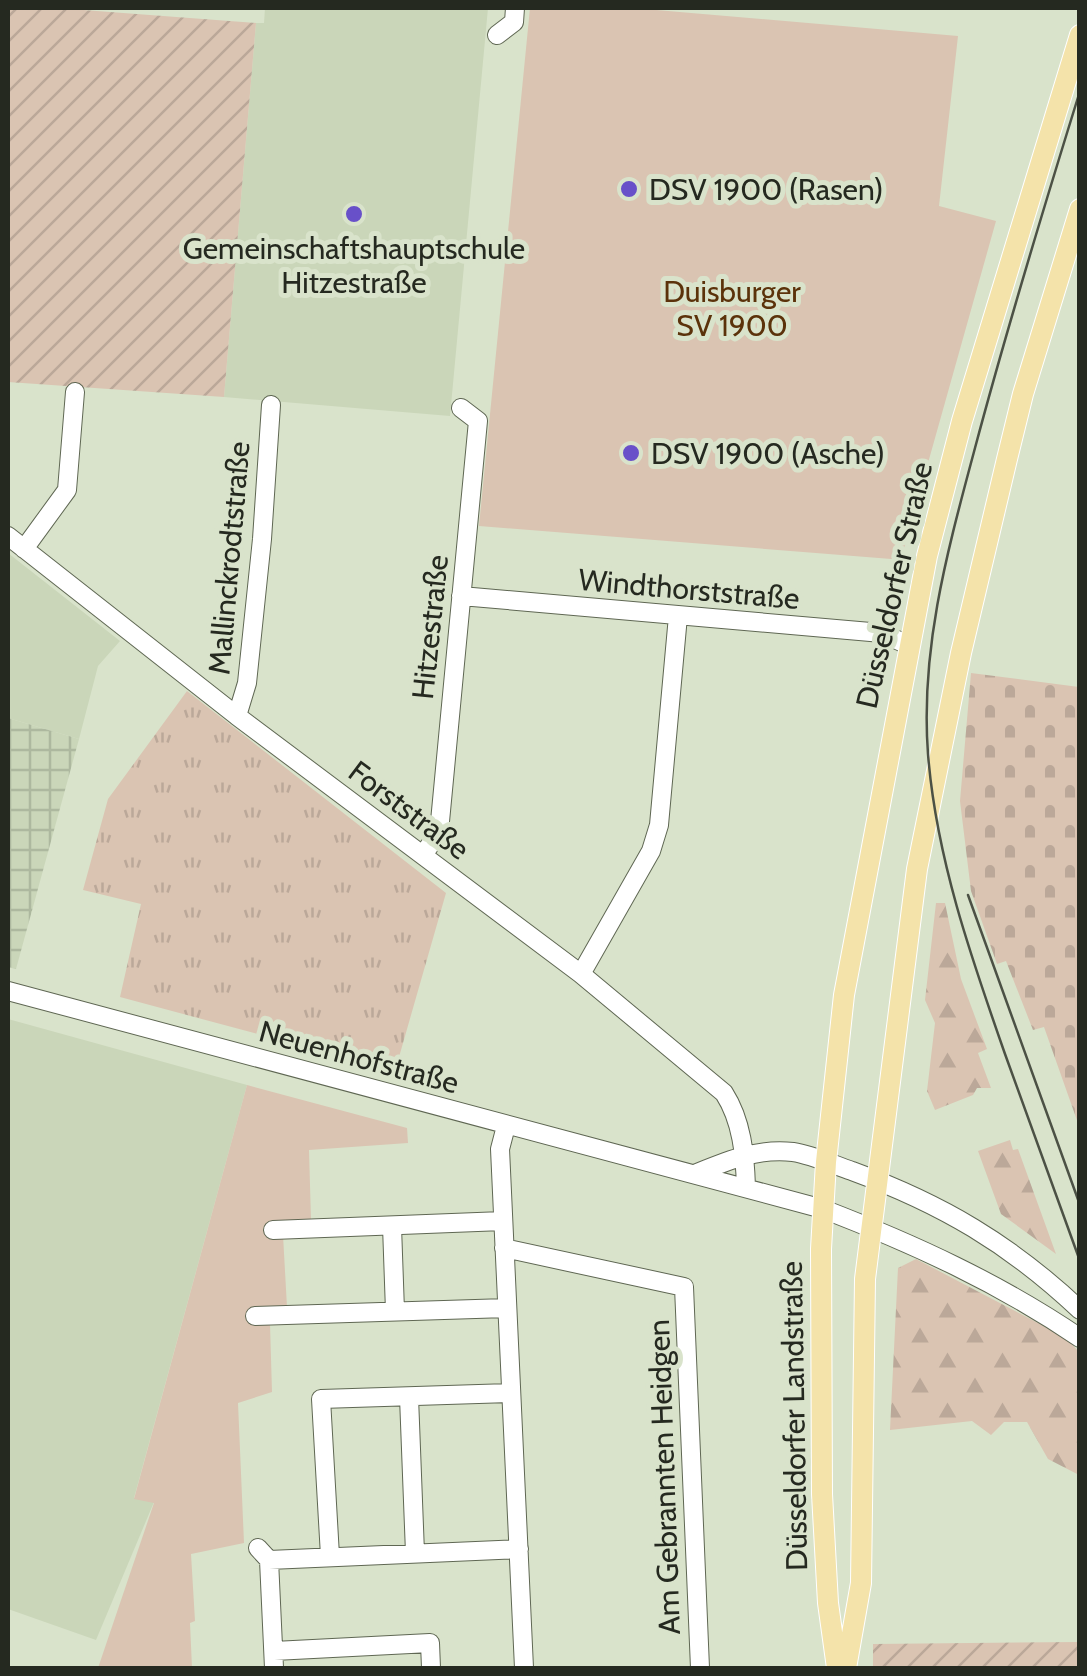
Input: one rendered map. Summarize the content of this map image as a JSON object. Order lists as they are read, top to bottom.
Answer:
{
  "streets": {
    "main road": ["Düsseldorfer Straße", "Düsseldorfer Landstraße"],
    "street": [
      "Mallinckrodtstraße",
      "Windthorststraße",
      "Hitzestraße",
      "Forststraße",
      "Neuenhofstraße",
      "Am Gebrannten Heidgen"
    ]
  },
  "crossings": [
    ["Mallinckrodtstraße", "Forststraße"],
    ["Düsseldorfer Straße", "Windthorststraße"],
    ["Düsseldorfer Straße", "Düsseldorfer Landstraße"],
    ["Windthorststraße", "Hitzestraße"],
    ["Hitzestraße", "Forststraße"],
    ["Neuenhofstraße", "Düsseldorfer Landstraße"]
  ],
  "parks": ["Duisburger SV 1900"],
  "places": ["DSV 1900 (Rasen)", "Gemeinschaftshauptschule Hitzestraße", "DSV 1900 (Asche)"]
}
